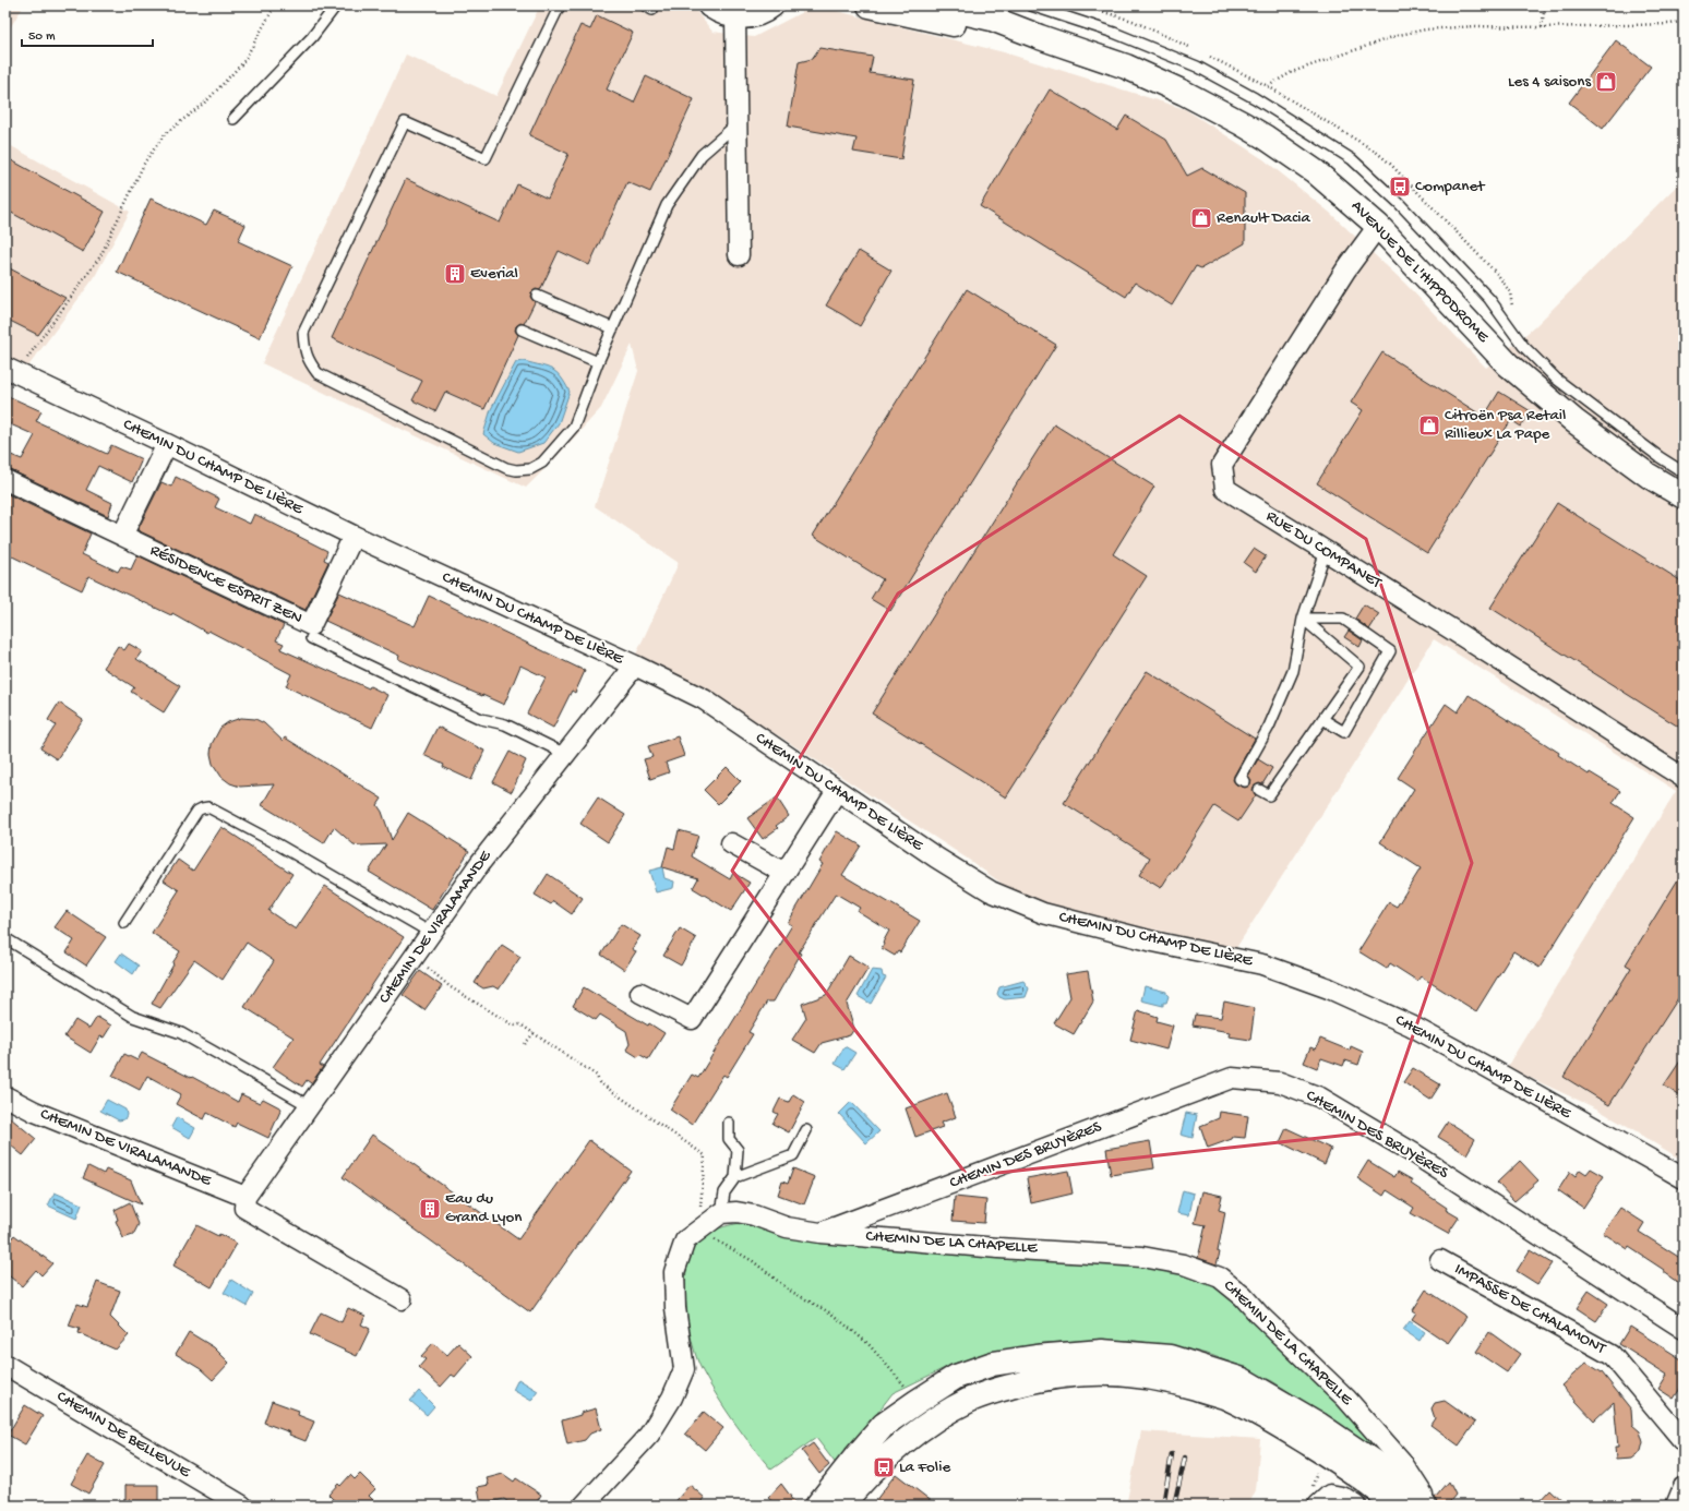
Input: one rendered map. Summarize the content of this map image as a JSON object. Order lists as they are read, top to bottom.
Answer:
{
  "streets": {
    "main road": ["AVENUE DE L'HIPPODROME"],
    "street": [
      "CHEMIN DU CHAMP DE LIÈRE",
      "RUE DU COMPANET",
      "RÉSIDENCE ESPRIT ZEN",
      "CHEMIN DE VIRALAMANDE",
      "CHEMIN DES BRUYÈRES",
      "CHEMIN DE LA CHAPELLE",
      "IMPASSE DE CHALAMONT",
      "CHEMIN DE BELLEVUE"
    ]
  },
  "crossings": [
    ["AVENUE DE L'HIPPODROME", "RUE DU COMPANET"],
    ["CHEMIN DU CHAMP DE LIÈRE", "RÉSIDENCE ESPRIT ZEN"],
    ["CHEMIN DU CHAMP DE LIÈRE", "CHEMIN DE VIRALAMANDE"],
    ["CHEMIN DES BRUYÈRES", "CHEMIN DE LA CHAPELLE"]
  ],
  "places": {
    "shop": ["Les 4 saisons", "Renault Dacia", "Citroën Psa Retail Rillieux La Pape"],
    "bus stop": ["Companet", "La Folie"],
    "building": ["Everial", "Eau du Grand Lyon"]
  },
  "scale_bar": "50 m"
}
